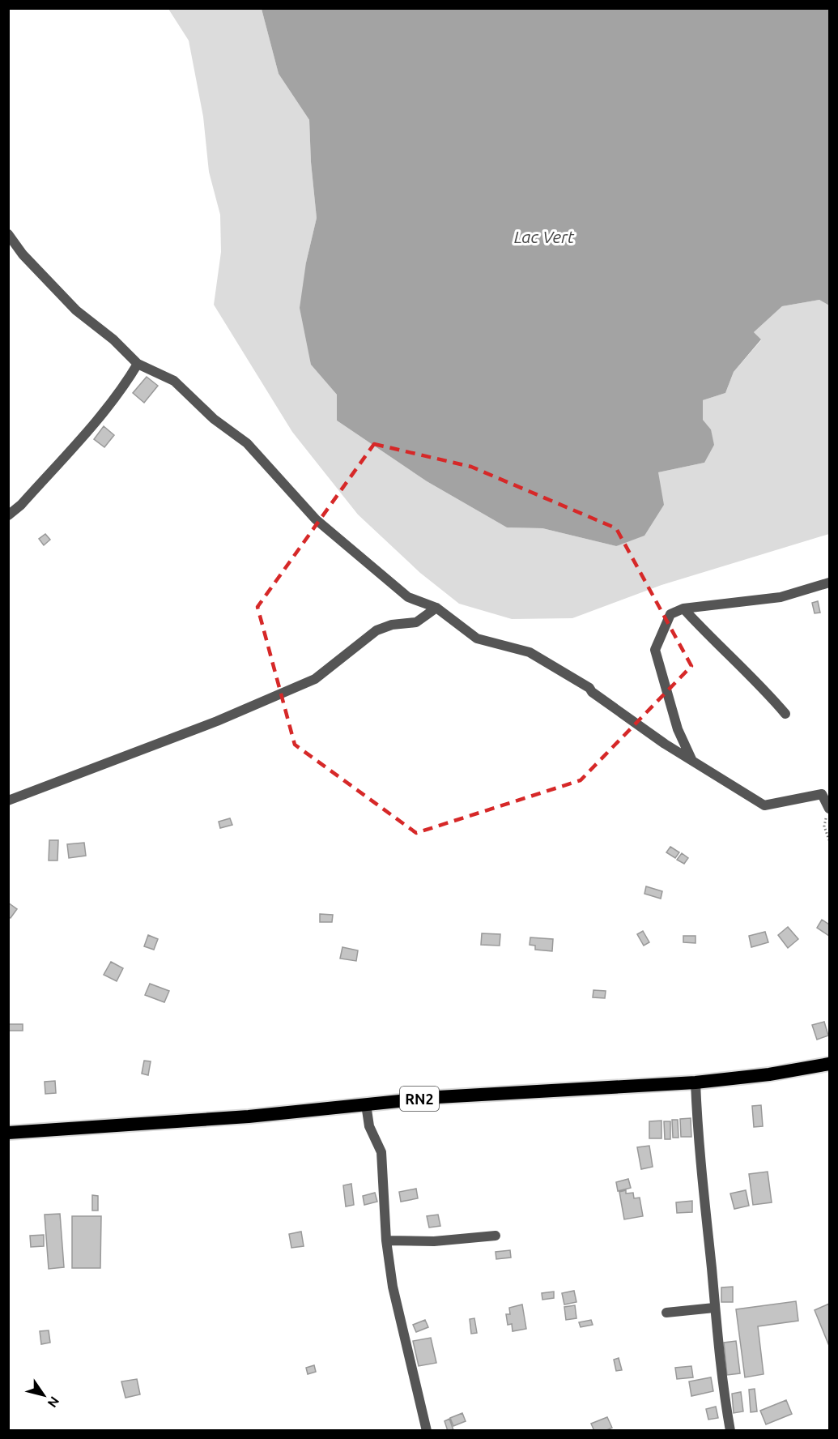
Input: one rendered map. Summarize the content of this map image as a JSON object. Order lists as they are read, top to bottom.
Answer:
{
  "streets": {
    "highway": ["RN2"]
  },
  "water": ["Lac Vert"],
  "north": "bottom right"
}
